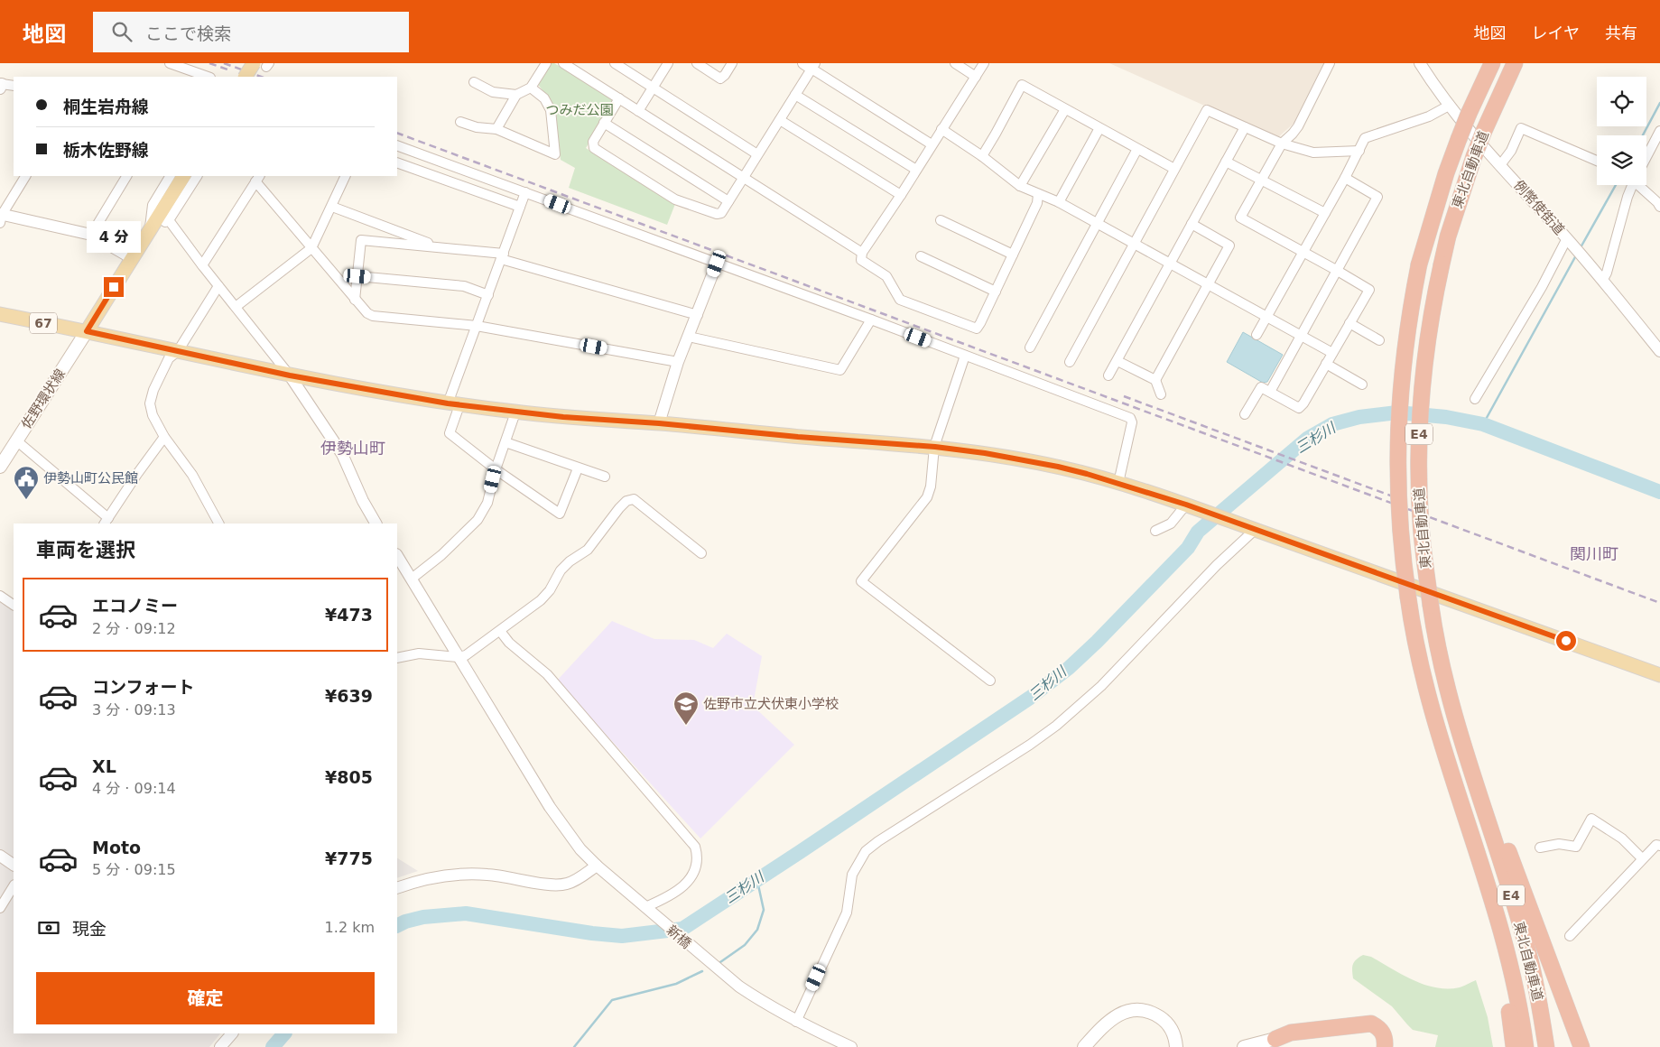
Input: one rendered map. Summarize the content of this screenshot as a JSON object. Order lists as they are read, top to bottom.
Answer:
{
  "streets": {
    "highway": ["東北自動車道", "E4"],
    "main road": ["67", "佐野環状線"],
    "street": ["例幣使街道", "新橋"]
  },
  "crossings": [
    ["67", "佐野環状線"]
  ],
  "districts": ["伊勢山町", "関川町"],
  "water": ["三杉川"],
  "parks": ["つみだ公園"],
  "places": {
    "public building": ["伊勢山町公民館"],
    "school or university": ["佐野市立犬伏東小学校"]
  },
  "page": {
    "header": "地図",
    "search": "ここで検索",
    "nav": ["地図", "レイヤ", "共有"],
    "banner": ["桐生岩舟線", "栃木佐野線"],
    "bubble": "4 分",
    "heading": "車両を選択",
    "list": [
      {
        "name": "エコノミー",
        "note": "2 分 · 09:12",
        "value": "¥473"
      },
      {
        "name": "コンフォート",
        "note": "3 分 · 09:13",
        "value": "¥639"
      },
      {
        "name": "XL",
        "note": "4 分 · 09:14",
        "value": "¥805"
      },
      {
        "name": "Moto",
        "note": "5 分 · 09:15",
        "value": "¥775"
      }
    ],
    "pay": ["現金", "1.2 km"],
    "buttons": "確定"
  }
}
